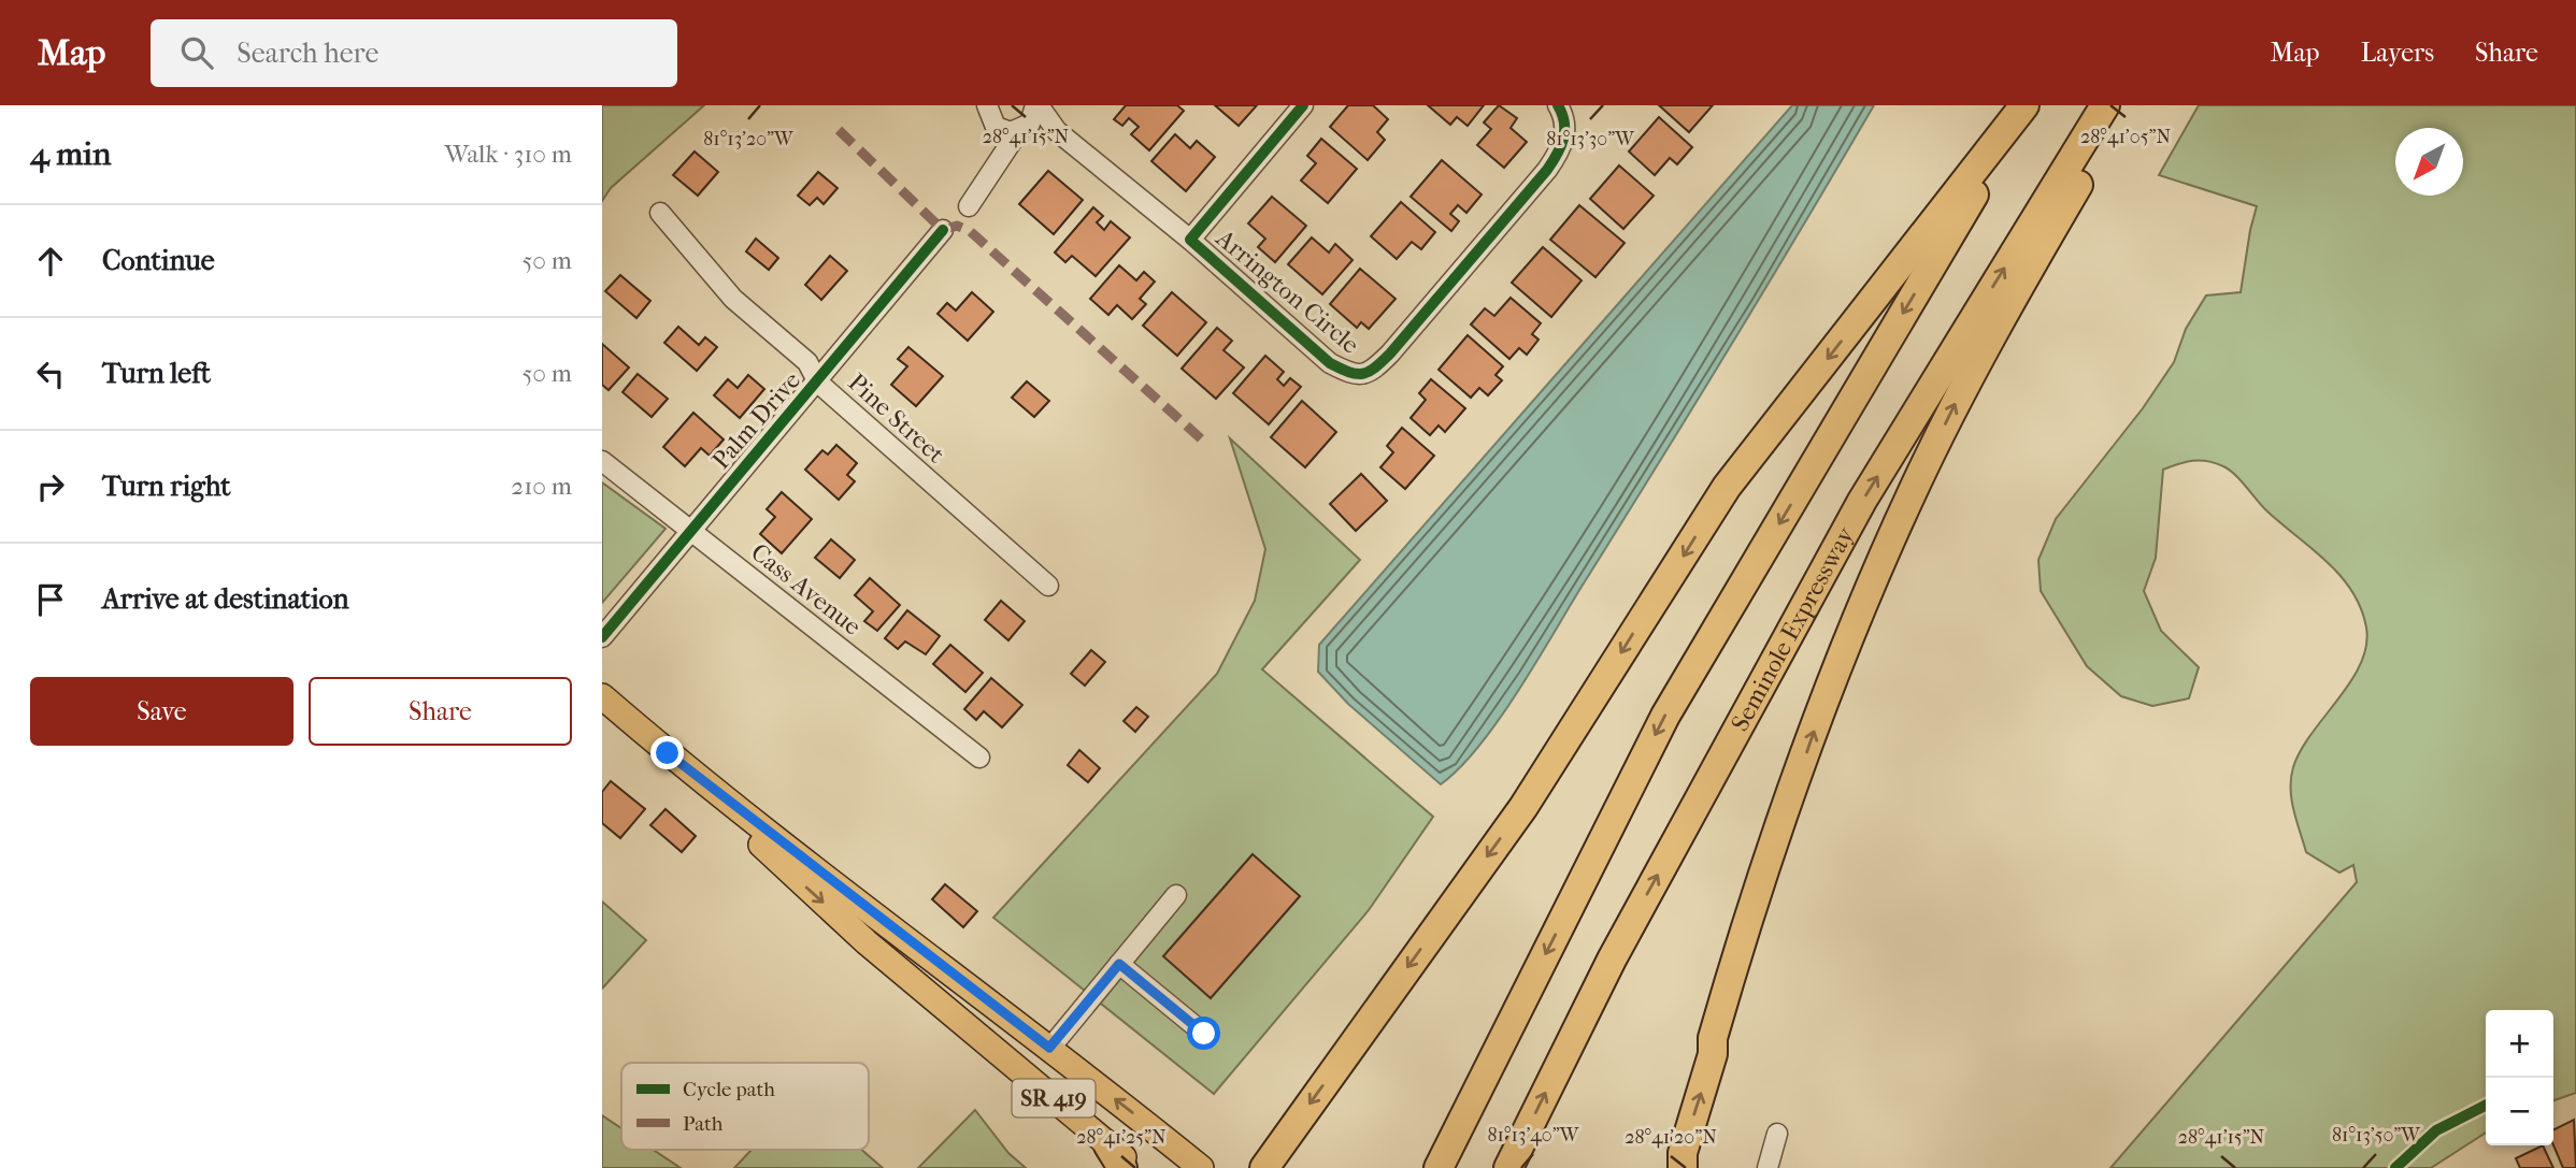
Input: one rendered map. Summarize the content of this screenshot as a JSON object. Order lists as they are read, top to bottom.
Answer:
{
  "streets": {
    "highway": ["Seminole Expressway"],
    "main road": ["SR 419"],
    "street": [
      "Arrington Circle",
      "Pine Street",
      "Palm Drive",
      "Cass Avenue"
    ]
  },
  "crossings": [
    ["Pine Street", "Palm Drive"],
    ["Palm Drive", "Cass Avenue"]
  ],
  "legend": ["Cycle path", "Path"],
  "north": "bottom left",
  "page": {
    "header": "Map",
    "search": "Search here",
    "nav": ["Map", "Layers", "Share"],
    "heading": ["4 min", "Walk · 310 m"],
    "list": [
      ["Continue", "50 m"],
      ["Turn left", "50 m"],
      ["Turn right", "210 m"],
      "Arrive at destination"
    ],
    "buttons": ["Save", "Share"],
    "map_buttons": ["+", "−"]
  },
  "coordinates": [
    "28°41'15\"N",
    "28°41'05\"N",
    "81°13'20\"W",
    "81°13'30\"W",
    "81°13'40\"W",
    "81°13'50\"W",
    "28°41'25\"N",
    "28°41'20\"N"
  ]
}
